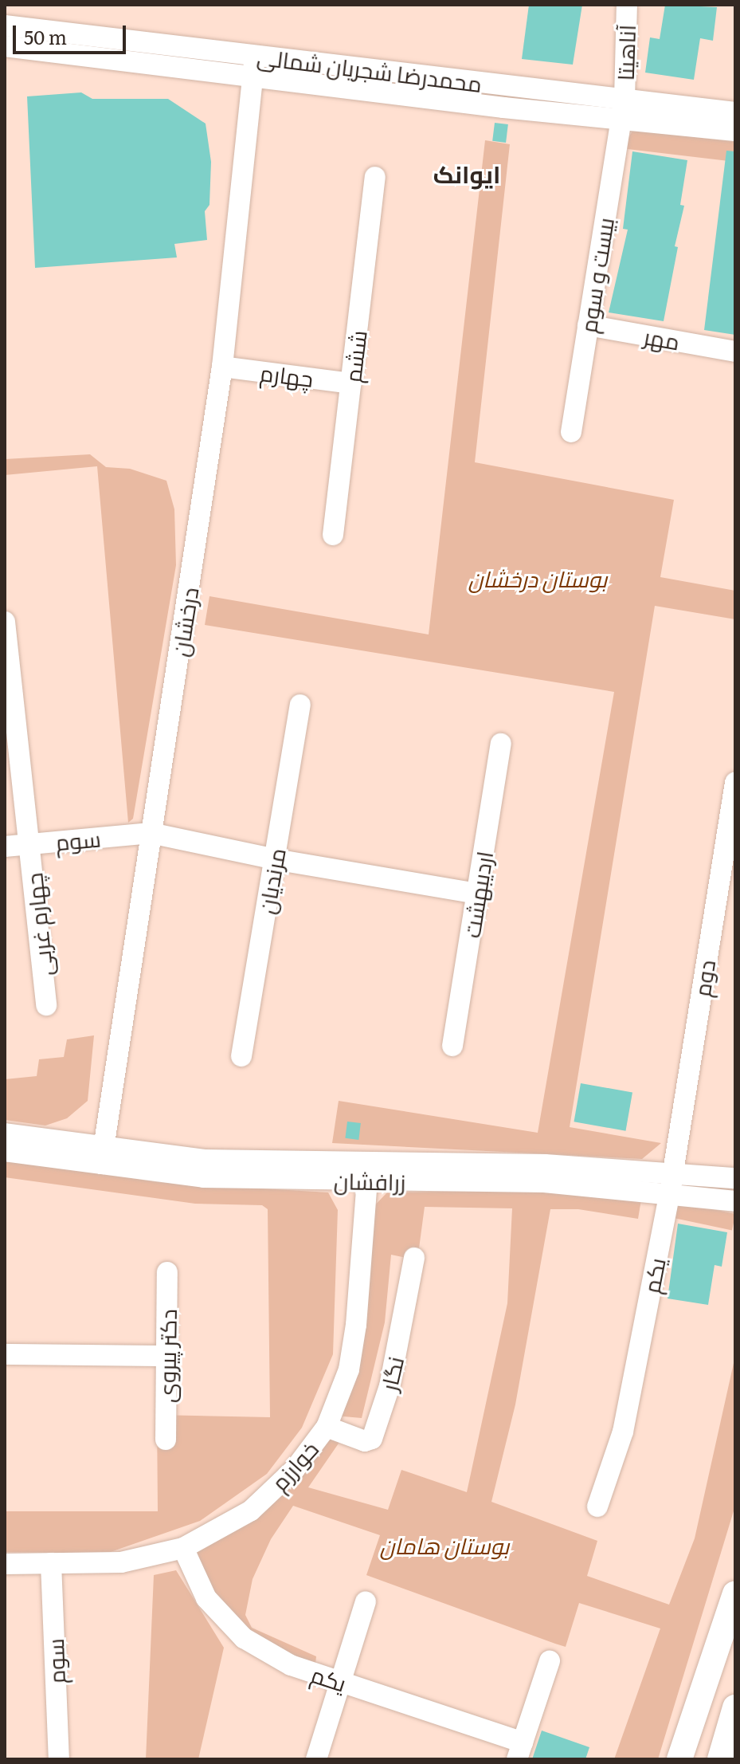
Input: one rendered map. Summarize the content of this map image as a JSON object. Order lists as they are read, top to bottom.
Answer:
{
  "streets": {
    "street": [
      "آناهیتا",
      "محمدرضا شجریان شمالی",
      "بیست و سوم",
      "مهر",
      "ششم",
      "چهارم",
      "درخشان",
      "سوم",
      "مرنديان",
      "اردیبهشت",
      "چهارم غربی",
      "دوم",
      "زرافشان",
      "یکم",
      "دکتر پیروی",
      "نگار",
      "خوارزم"
    ]
  },
  "crossings": [
    ["آناهیتا", "محمدرضا شجریان شمالی"],
    ["آناهیتا", "بیست و سوم"],
    ["محمدرضا شجریان شمالی", "بیست و سوم"],
    ["محمدرضا شجریان شمالی", "درخشان"],
    ["بیست و سوم", "مهر"],
    ["ششم", "چهارم"],
    ["چهارم", "درخشان"],
    ["درخشان", "سوم"],
    ["درخشان", "زرافشان"],
    ["سوم", "مرنديان"],
    ["سوم", "اردیبهشت"],
    ["سوم", "چهارم غربی"],
    ["سوم", "خوارزم"],
    ["دوم", "زرافشان"],
    ["دوم", "یکم"],
    ["زرافشان", "یکم"],
    ["زرافشان", "خوارزم"],
    ["یکم", "خوارزم"],
    ["نگار", "خوارزم"]
  ],
  "districts": ["ایوانک"],
  "parks": ["بوستان درخشان", "بوستان هامان"],
  "scale_bar": "50 m"
}
